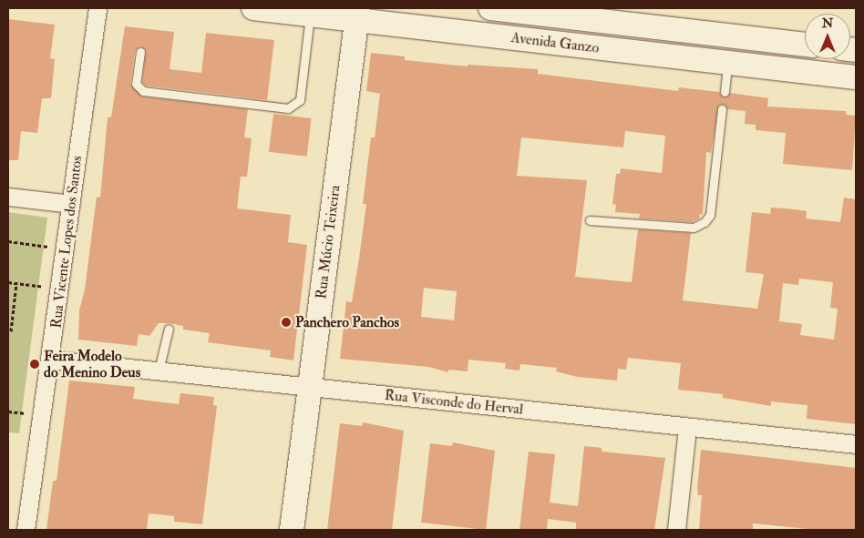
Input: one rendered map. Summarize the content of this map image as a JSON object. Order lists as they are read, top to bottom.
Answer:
{
  "streets": {
    "street": [
      "Avenida Ganzo",
      "Rua Vicente Lopes dos Santos",
      "Rua Múcio Teixeira",
      "Rua Visconde do Herval"
    ]
  },
  "crossings": [
    ["Avenida Ganzo", "Rua Múcio Teixeira"],
    ["Rua Vicente Lopes dos Santos", "Rua Visconde do Herval"],
    ["Rua Múcio Teixeira", "Rua Visconde do Herval"]
  ],
  "places": ["Panchero Panchos", "Feira Modelo do Menino Deus"],
  "north": "top"
}
